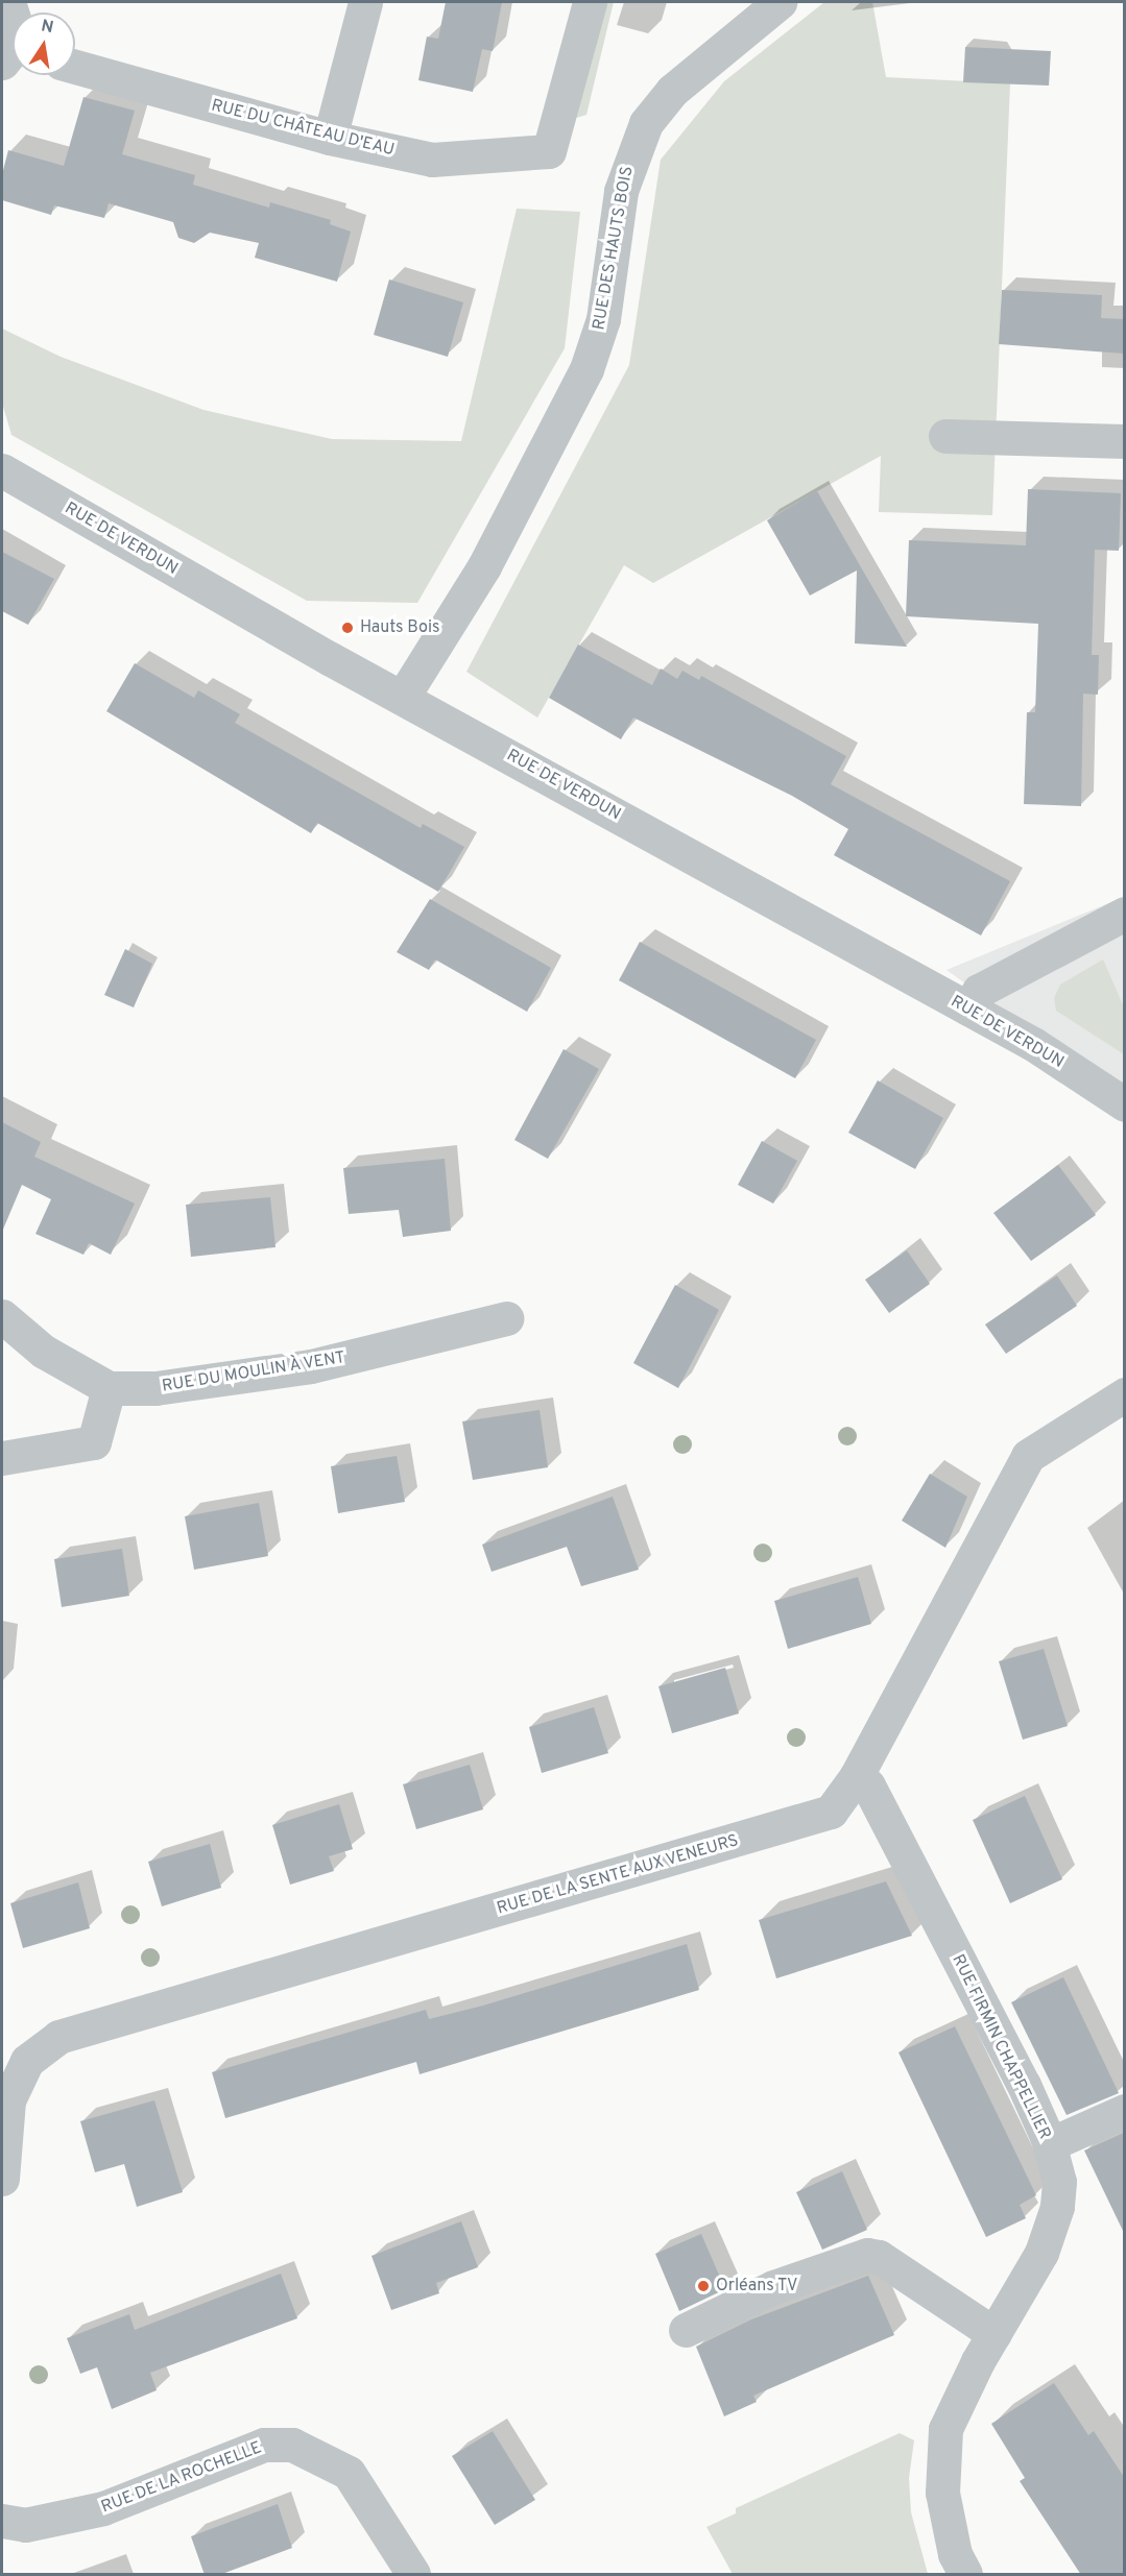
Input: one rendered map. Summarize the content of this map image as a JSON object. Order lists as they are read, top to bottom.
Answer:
{
  "streets": {
    "street": [
      "RUE DU CHÂTEAU D'EAU",
      "RUE DES HAUTS BOIS",
      "RUE DE VERDUN",
      "RUE DU MOULIN À VENT",
      "RUE DE LA SENTE AUX VENEURS",
      "RUE FIRMIN CHAPPELLIER",
      "RUE DE LA ROCHELLE"
    ]
  },
  "crossings": [
    ["RUE DES HAUTS BOIS", "RUE DE VERDUN"],
    ["RUE DE LA SENTE AUX VENEURS", "RUE FIRMIN CHAPPELLIER"]
  ],
  "places": ["Hauts Bois", "Orléans TV"],
  "north": "top"
}
